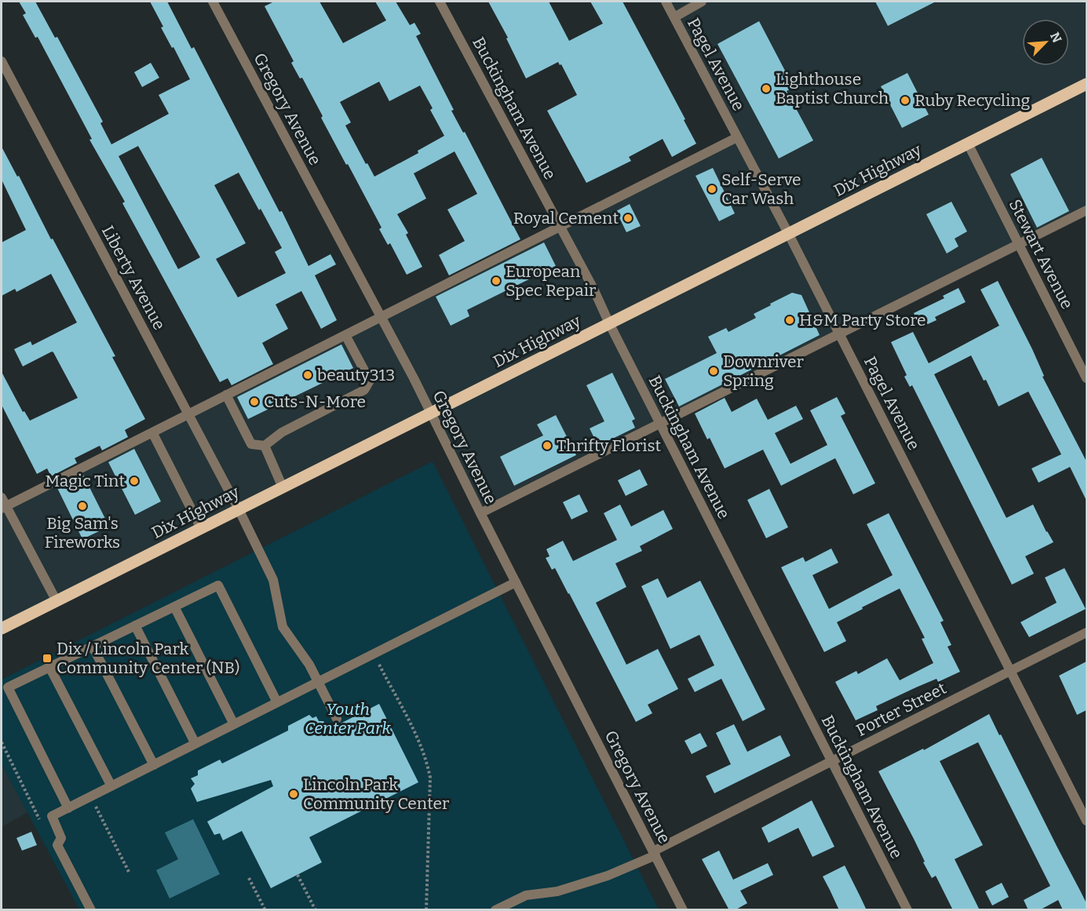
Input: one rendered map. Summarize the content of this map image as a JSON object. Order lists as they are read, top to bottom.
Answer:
{
  "streets": {
    "main road": ["Dix Highway"],
    "street": [
      "Pagel Avenue",
      "Buckingham Avenue",
      "Gregory Avenue",
      "Stewart Avenue",
      "Liberty Avenue",
      "Porter Street"
    ]
  },
  "crossings": [
    ["Pagel Avenue", "Dix Highway"],
    ["Pagel Avenue", "Porter Street"],
    ["Buckingham Avenue", "Dix Highway"],
    ["Buckingham Avenue", "Porter Street"],
    ["Gregory Avenue", "Dix Highway"],
    ["Gregory Avenue", "Porter Street"],
    ["Dix Highway", "Stewart Avenue"],
    ["Dix Highway", "Liberty Avenue"]
  ],
  "parks": ["Youth Center Park"],
  "places": {
    "other": [
      "Lighthouse Baptist Church",
      "Ruby Recycling",
      "Self-Serve Car Wash",
      "Royal Cement",
      "European Spec Repair",
      "H&M Party Store",
      "Downriver Spring",
      "beauty313",
      "Cuts-N-More",
      "Thrifty Florist",
      "Magic Tint",
      "Big Sam's Fireworks",
      "Lincoln Park Community Center"
    ],
    "transit": ["Dix / Lincoln Park Community Center (NB)"]
  },
  "north": "top right"
}
